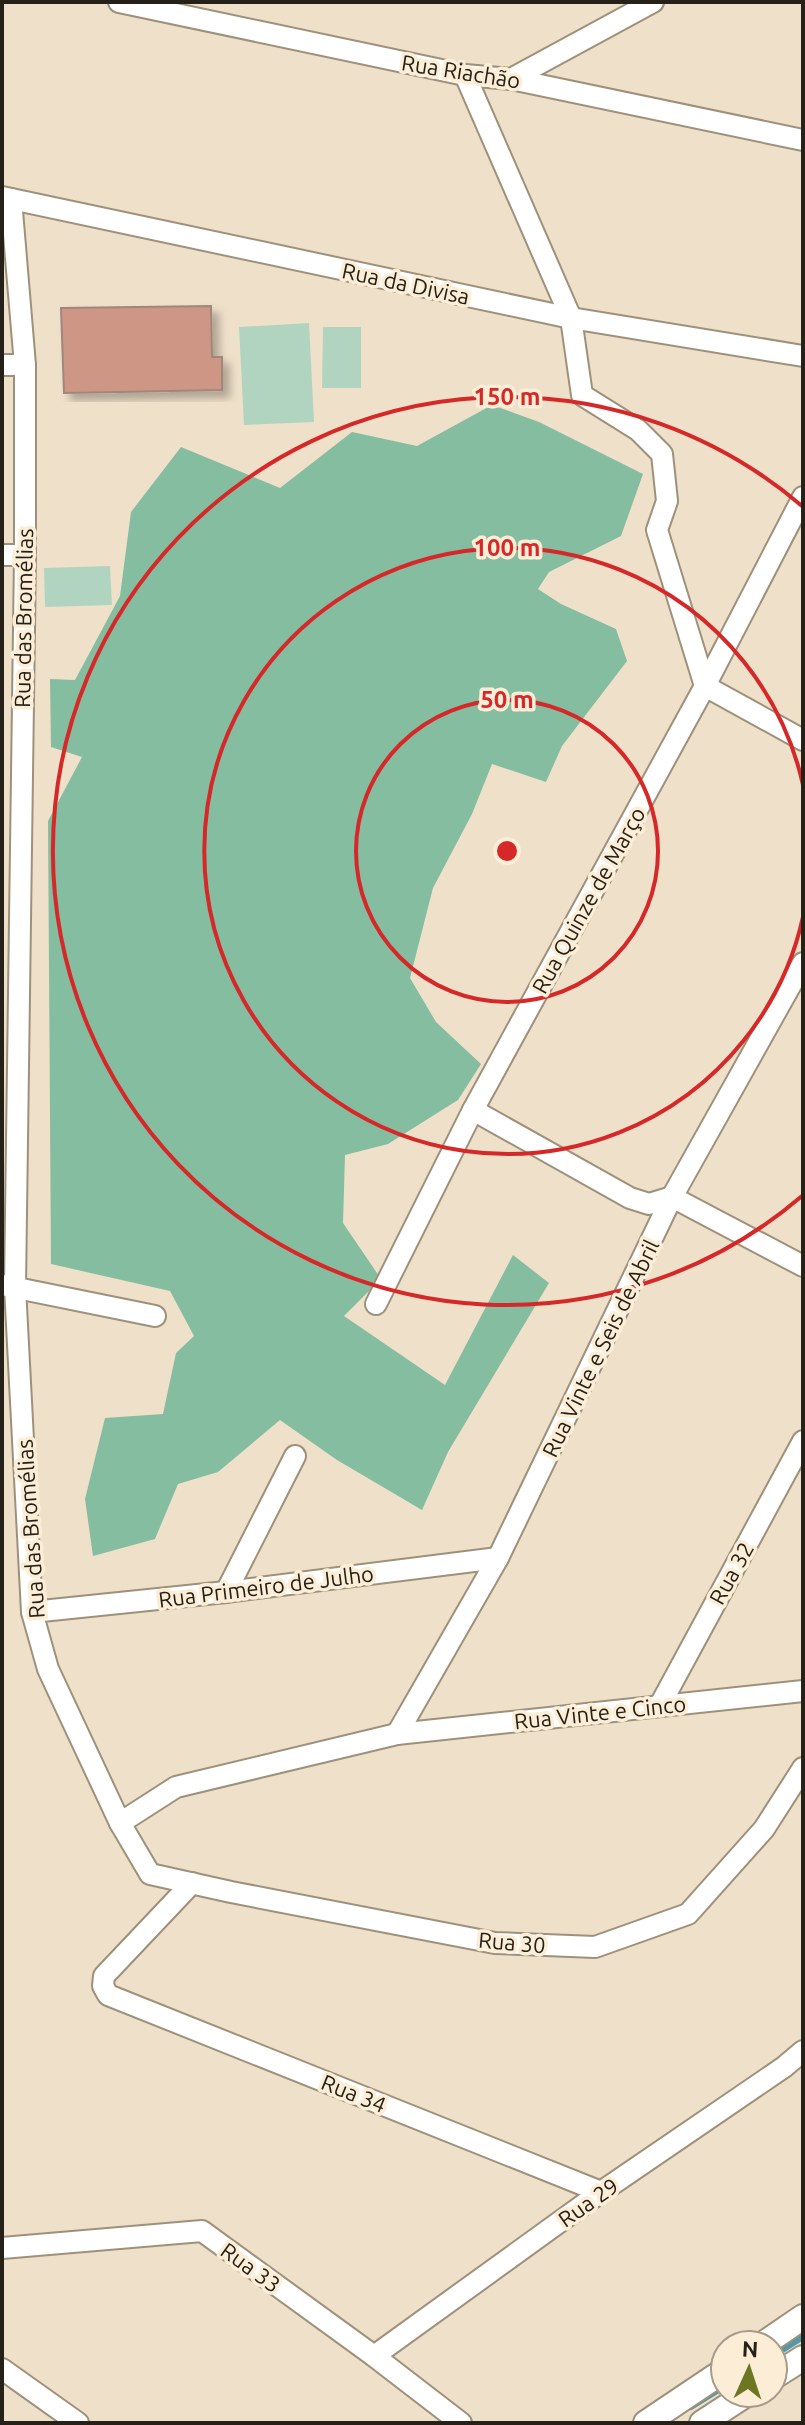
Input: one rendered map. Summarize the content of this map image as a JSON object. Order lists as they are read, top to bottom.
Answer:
{
  "streets": {
    "street": [
      "Rua Riachão",
      "Rua da Divisa",
      "Rua das Bromélias",
      "Rua Quinze de Março",
      "Rua Vinte e Seis de Abril",
      "Rua 32",
      "Rua Primeiro de Julho",
      "Rua Vinte e Cinco",
      "Rua 30",
      "Rua 34",
      "Rua 29",
      "Rua 33"
    ]
  },
  "crossings": [
    ["Rua da Divisa", "Rua das Bromélias"],
    ["Rua das Bromélias", "Rua Primeiro de Julho"],
    ["Rua das Bromélias", "Rua Vinte e Cinco"],
    ["Rua das Bromélias", "Rua 30"],
    ["Rua Vinte e Seis de Abril", "Rua Primeiro de Julho"],
    ["Rua Vinte e Seis de Abril", "Rua Vinte e Cinco"],
    ["Rua 32", "Rua Vinte e Cinco"],
    ["Rua 30", "Rua 34"],
    ["Rua 34", "Rua 29"],
    ["Rua 29", "Rua 33"]
  ],
  "north": "top",
  "rings": ["150 m", "100 m", "50 m"]
}
